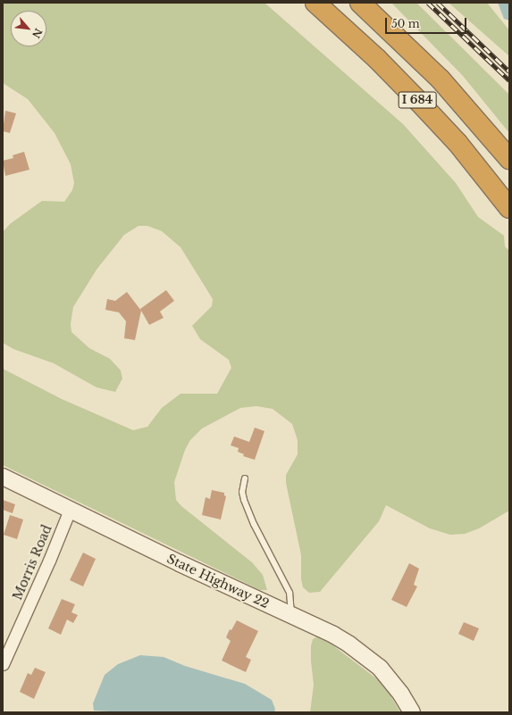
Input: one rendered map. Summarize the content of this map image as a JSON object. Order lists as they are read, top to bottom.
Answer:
{
  "streets": {
    "highway": ["I 684"],
    "main road": ["State Highway 22"],
    "street": ["Morris Road"]
  },
  "crossings": [
    ["Morris Road", "State Highway 22"]
  ],
  "scale_bar": "50 m",
  "north": "bottom right"
}
